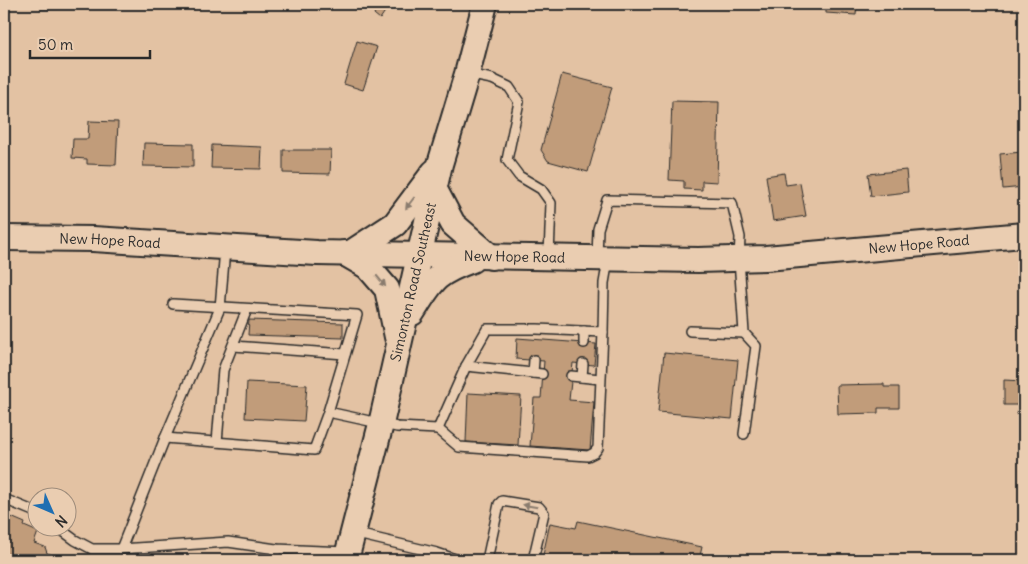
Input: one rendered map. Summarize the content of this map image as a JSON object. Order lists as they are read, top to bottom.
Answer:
{
  "streets": {
    "street": ["New Hope Road", "Simonton Road Southeast"]
  },
  "crossings": [
    ["New Hope Road", "Simonton Road Southeast"]
  ],
  "scale_bar": "50 m",
  "north": "bottom right"
}
